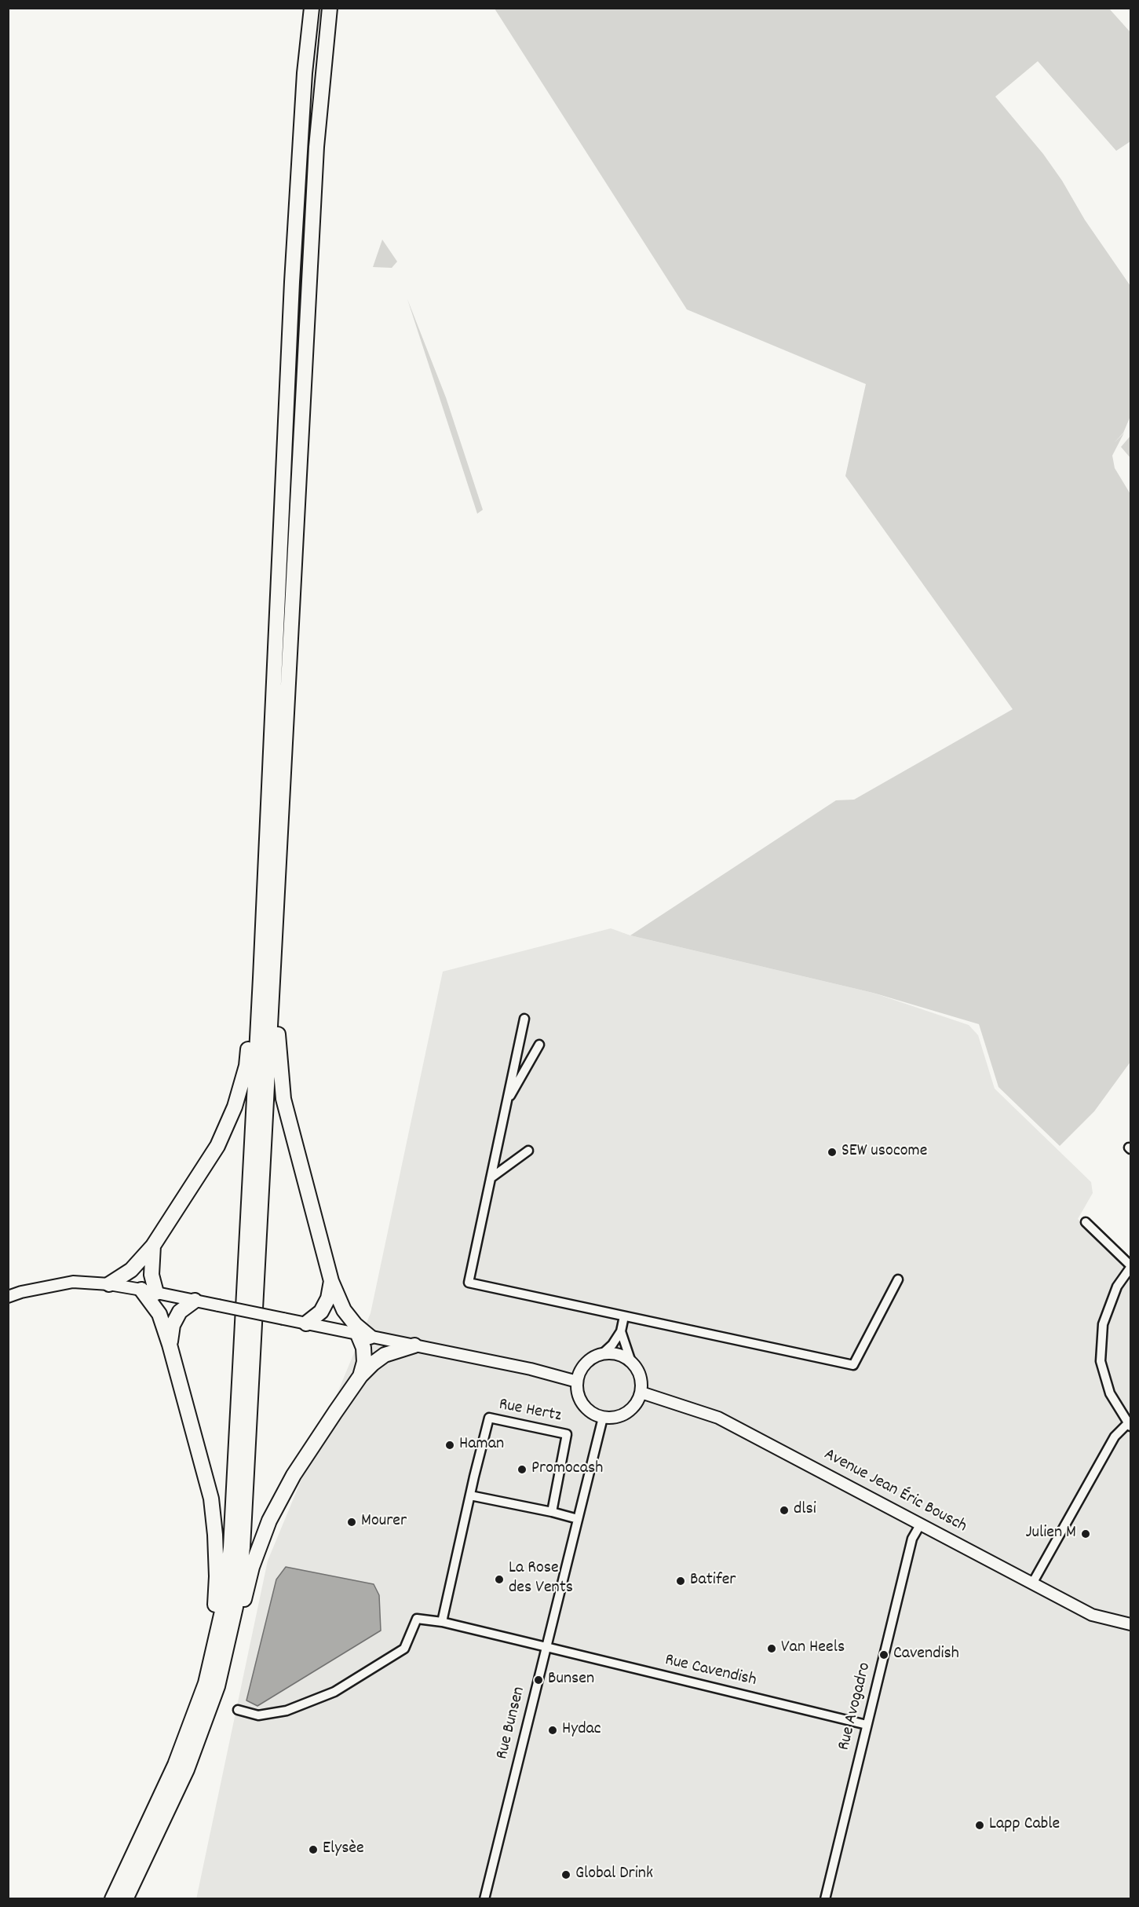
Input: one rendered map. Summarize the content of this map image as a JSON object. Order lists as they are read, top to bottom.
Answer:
{
  "streets": {
    "main road": ["Avenue Jean Éric Bousch"],
    "street": [
      "Rue Hertz",
      "Rue Cavendish",
      "Rue Avogadro",
      "Rue Bunsen"
    ]
  },
  "crossings": [
    ["Avenue Jean Éric Bousch", "Rue Avogadro"],
    ["Avenue Jean Éric Bousch", "Rue Bunsen"],
    ["Rue Cavendish", "Rue Avogadro"],
    ["Rue Cavendish", "Rue Bunsen"]
  ],
  "places": [
    "SEW usocome",
    "Haman",
    "Promocash",
    "dlsi",
    "Mourer",
    "Julien M",
    "La Rose des Vents",
    "Batifer",
    "Van Heels",
    "Cavendish",
    "Bunsen",
    "Hydac",
    "Lapp Cable",
    "Elysèe",
    "Global Drink"
  ]
}
